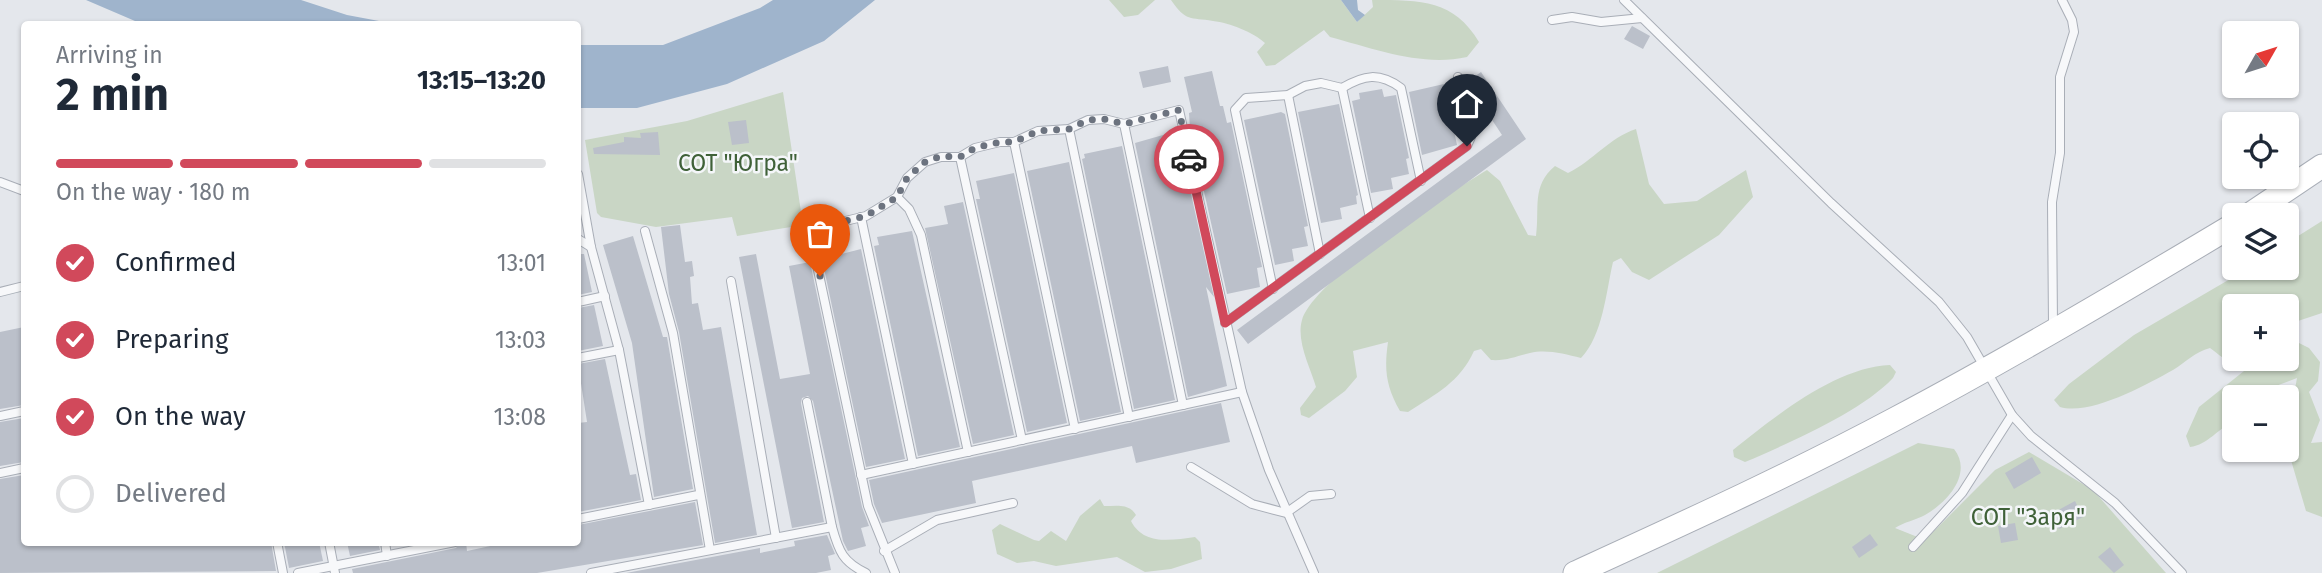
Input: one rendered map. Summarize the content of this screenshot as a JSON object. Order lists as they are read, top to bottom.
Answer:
{
  "parks": ["СОТ \"Югра\"", "СОТ \"Заря\""],
  "north": "top right",
  "page": {
    "map_buttons": ["+", "−"],
    "heading": ["2 min", "Arriving in", "13:15–13:20"],
    "bar": "On the way · 180 m",
    "list": [
      ["Confirmed", "13:01"],
      ["Preparing", "13:03"],
      ["On the way", "13:08"],
      "Delivered"
    ]
  }
}
